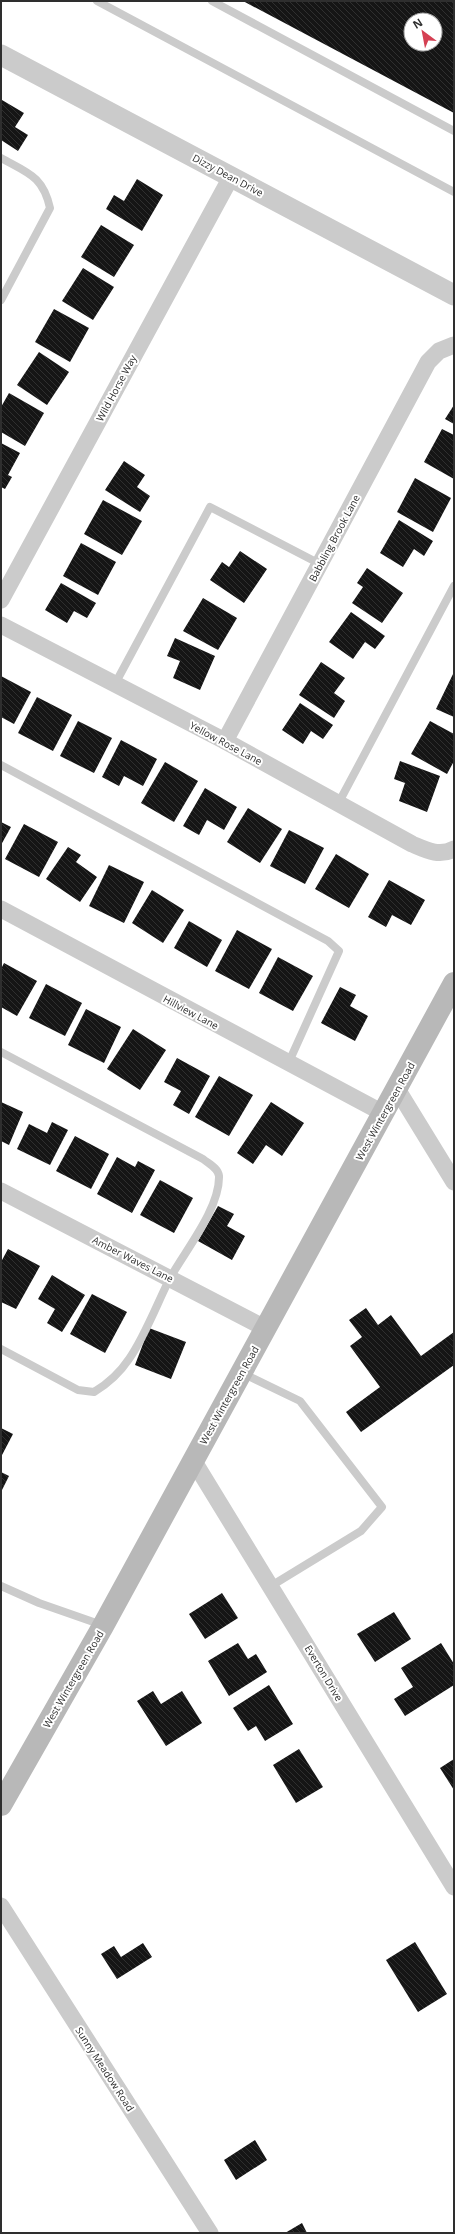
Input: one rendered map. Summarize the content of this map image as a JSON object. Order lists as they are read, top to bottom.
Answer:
{
  "streets": {
    "main road": ["West Wintergreen Road"],
    "street": [
      "Dizzy Dean Drive",
      "Wild Horse Way",
      "Babbling Brook Lane",
      "Yellow Rose Lane",
      "Hillview Lane",
      "Amber Waves Lane",
      "Everton Drive",
      "Sunny Meadow Road"
    ]
  },
  "crossings": [
    ["Dizzy Dean Drive", "Wild Horse Way"],
    ["Babbling Brook Lane", "Yellow Rose Lane"],
    ["Hillview Lane", "West Wintergreen Road"],
    ["West Wintergreen Road", "Amber Waves Lane"],
    ["West Wintergreen Road", "Everton Drive"]
  ],
  "north": "top left"
}
